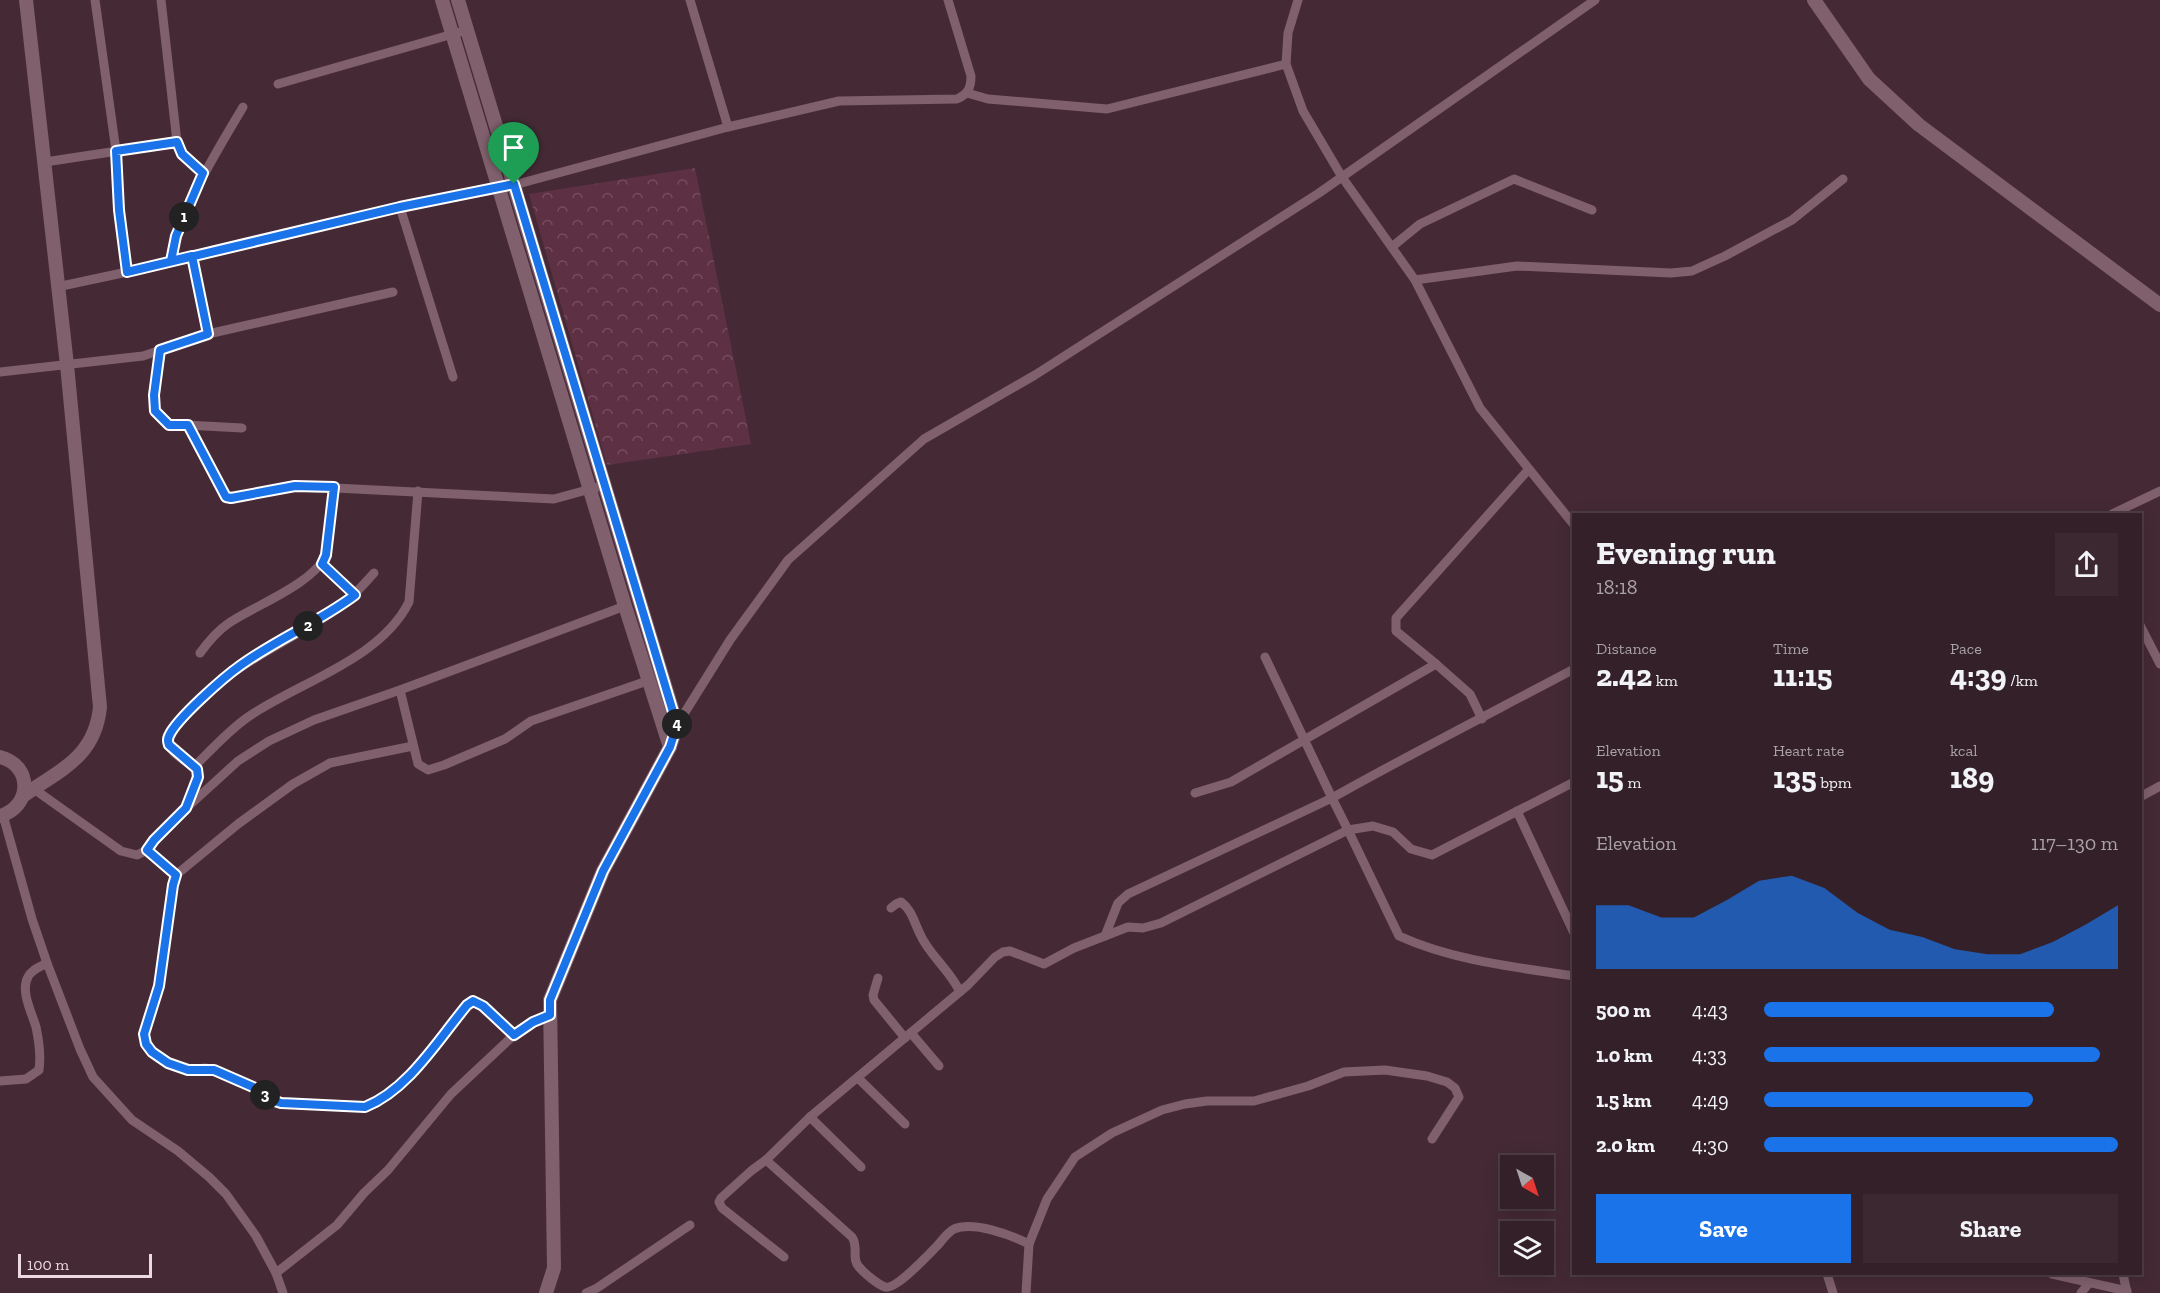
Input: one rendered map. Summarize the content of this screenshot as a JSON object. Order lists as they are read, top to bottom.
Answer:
{
  "scale_bar": "100 m",
  "north": "bottom right",
  "page": {
    "pins": [
      "1",
      "2",
      "4",
      "3"
    ],
    "heading": ["Evening run", "18:18"],
    "stats": [
      ["Distance", "2.42 km"],
      ["Time", "11:15"],
      ["Pace", "4:39 /km"],
      ["Elevation", "15 m"],
      ["Heart rate", "135 bpm"],
      ["kcal", "189"]
    ],
    "chart": ["Elevation", "117–130 m"],
    "list": [
      {
        "name": "500 m",
        "note": "4:43"
      },
      {
        "name": "1.0 km",
        "note": "4:33"
      },
      {
        "name": "1.5 km",
        "note": "4:49"
      },
      {
        "name": "2.0 km",
        "note": "4:30"
      }
    ],
    "buttons": ["Save", "Share"],
    "scale": "100 m"
  }
}
